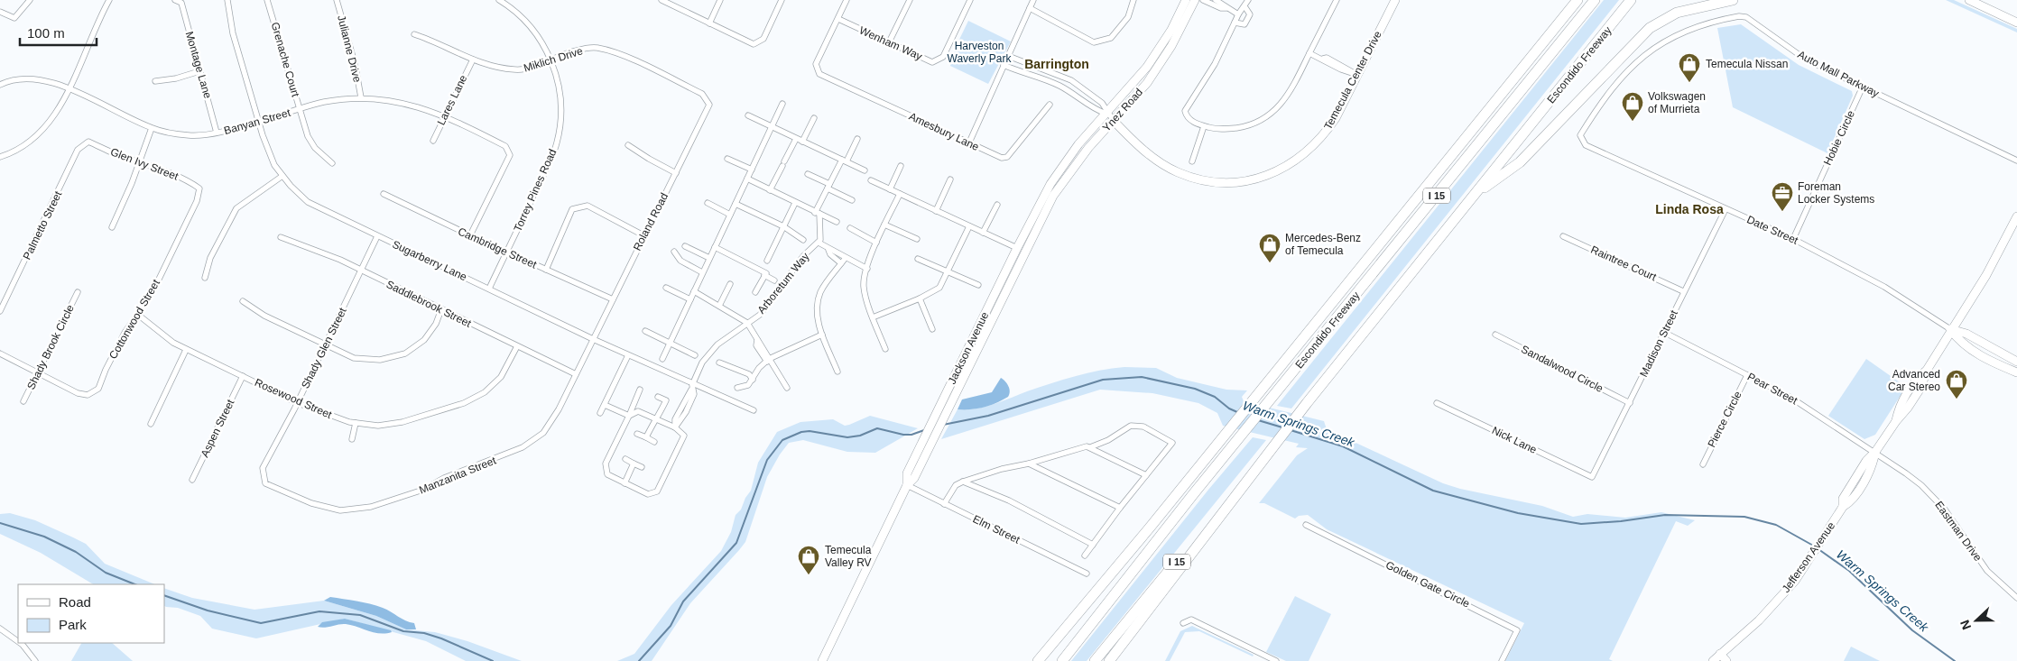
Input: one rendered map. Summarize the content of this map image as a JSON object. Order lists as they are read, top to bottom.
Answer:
{
  "streets": {
    "highway": ["Escondido Freeway", "I 15"],
    "main road": [
      "Temecula Center Drive",
      "Ynez Road",
      "Date Street",
      "Jackson Avenue",
      "Jefferson Avenue"
    ],
    "street": [
      "Wenham Way",
      "Julianne Drive",
      "Grenache Court",
      "Miklich Drive",
      "Montage Lane",
      "Auto Mall Parkway",
      "Lares Lane",
      "Banyan Street",
      "Amesbury Lane",
      "Hobie Circle",
      "Glen Ivy Street",
      "Torrey Pines Road",
      "Roland Road",
      "Palmetto Street",
      "Cambridge Street",
      "Sugarberry Lane",
      "Raintree Court",
      "Arboretum Way",
      "Saddlebrook Street",
      "Cottonwood Street",
      "Madison Street",
      "Shady Brook Circle",
      "Shady Glen Street",
      "Sandalwood Circle",
      "Pear Street",
      "Rosewood Street",
      "Pierce Circle",
      "Aspen Street",
      "Nick Lane",
      "Manzanita Street",
      "Elm Street",
      "Eastman Drive",
      "Golden Gate Circle"
    ]
  },
  "crossings": [
    ["Wenham Way", "Amesbury Lane"],
    ["Julianne Drive", "Banyan Street"],
    ["Grenache Court", "Banyan Street"],
    ["Miklich Drive", "Lares Lane"],
    ["Miklich Drive", "Torrey Pines Road"],
    ["Miklich Drive", "Roland Road"],
    ["Montage Lane", "Banyan Street"],
    ["Escondido Freeway", "I 15"],
    ["Auto Mall Parkway", "Hobie Circle"],
    ["Auto Mall Parkway", "Date Street"],
    ["Temecula Center Drive", "Ynez Road"],
    ["Lares Lane", "Banyan Street"],
    ["Ynez Road", "Jackson Avenue"],
    ["Banyan Street", "Cambridge Street"],
    ["Banyan Street", "Sugarberry Lane"],
    ["Hobie Circle", "Date Street"],
    ["Glen Ivy Street", "Palmetto Street"],
    ["Glen Ivy Street", "Cottonwood Street"],
    ["Torrey Pines Road", "Cambridge Street"],
    ["Torrey Pines Road", "Sugarberry Lane"],
    ["Roland Road", "Cambridge Street"],
    ["Roland Road", "Sugarberry Lane"],
    ["Roland Road", "Manzanita Street"],
    ["Date Street", "Madison Street"],
    ["Date Street", "Jefferson Avenue"],
    ["Sugarberry Lane", "Arboretum Way"],
    ["Sugarberry Lane", "Shady Glen Street"],
    ["Sugarberry Lane", "Manzanita Street"],
    ["Raintree Court", "Madison Street"],
    ["Saddlebrook Street", "Shady Glen Street"],
    ["Saddlebrook Street", "Rosewood Street"],
    ["Saddlebrook Street", "Manzanita Street"],
    ["Cottonwood Street", "Shady Brook Circle"],
    ["Cottonwood Street", "Rosewood Street"],
    ["Madison Street", "Sandalwood Circle"],
    ["Madison Street", "Pear Street"],
    ["Madison Street", "Nick Lane"],
    ["Shady Glen Street", "Rosewood Street"],
    ["Shady Glen Street", "Manzanita Street"],
    ["Jackson Avenue", "Elm Street"],
    ["Pear Street", "Pierce Circle"],
    ["Pear Street", "Eastman Drive"],
    ["Pear Street", "Jefferson Avenue"],
    ["Rosewood Street", "Aspen Street"],
    ["Eastman Drive", "Jefferson Avenue"]
  ],
  "districts": ["Barrington", "Linda Rosa"],
  "water": ["Warm Springs Creek"],
  "parks": ["Harveston Waverly Park"],
  "places": {
    "shop": [
      "Temecula Nissan",
      "Volkswagen of Murrieta",
      "Mercedes-Benz of Temecula",
      "Advanced Car Stereo",
      "Temecula Valley RV"
    ],
    "office": ["Foreman Locker Systems"]
  },
  "legend": ["Road", "Park"],
  "scale_bar": "100 m",
  "north": "left"
}
